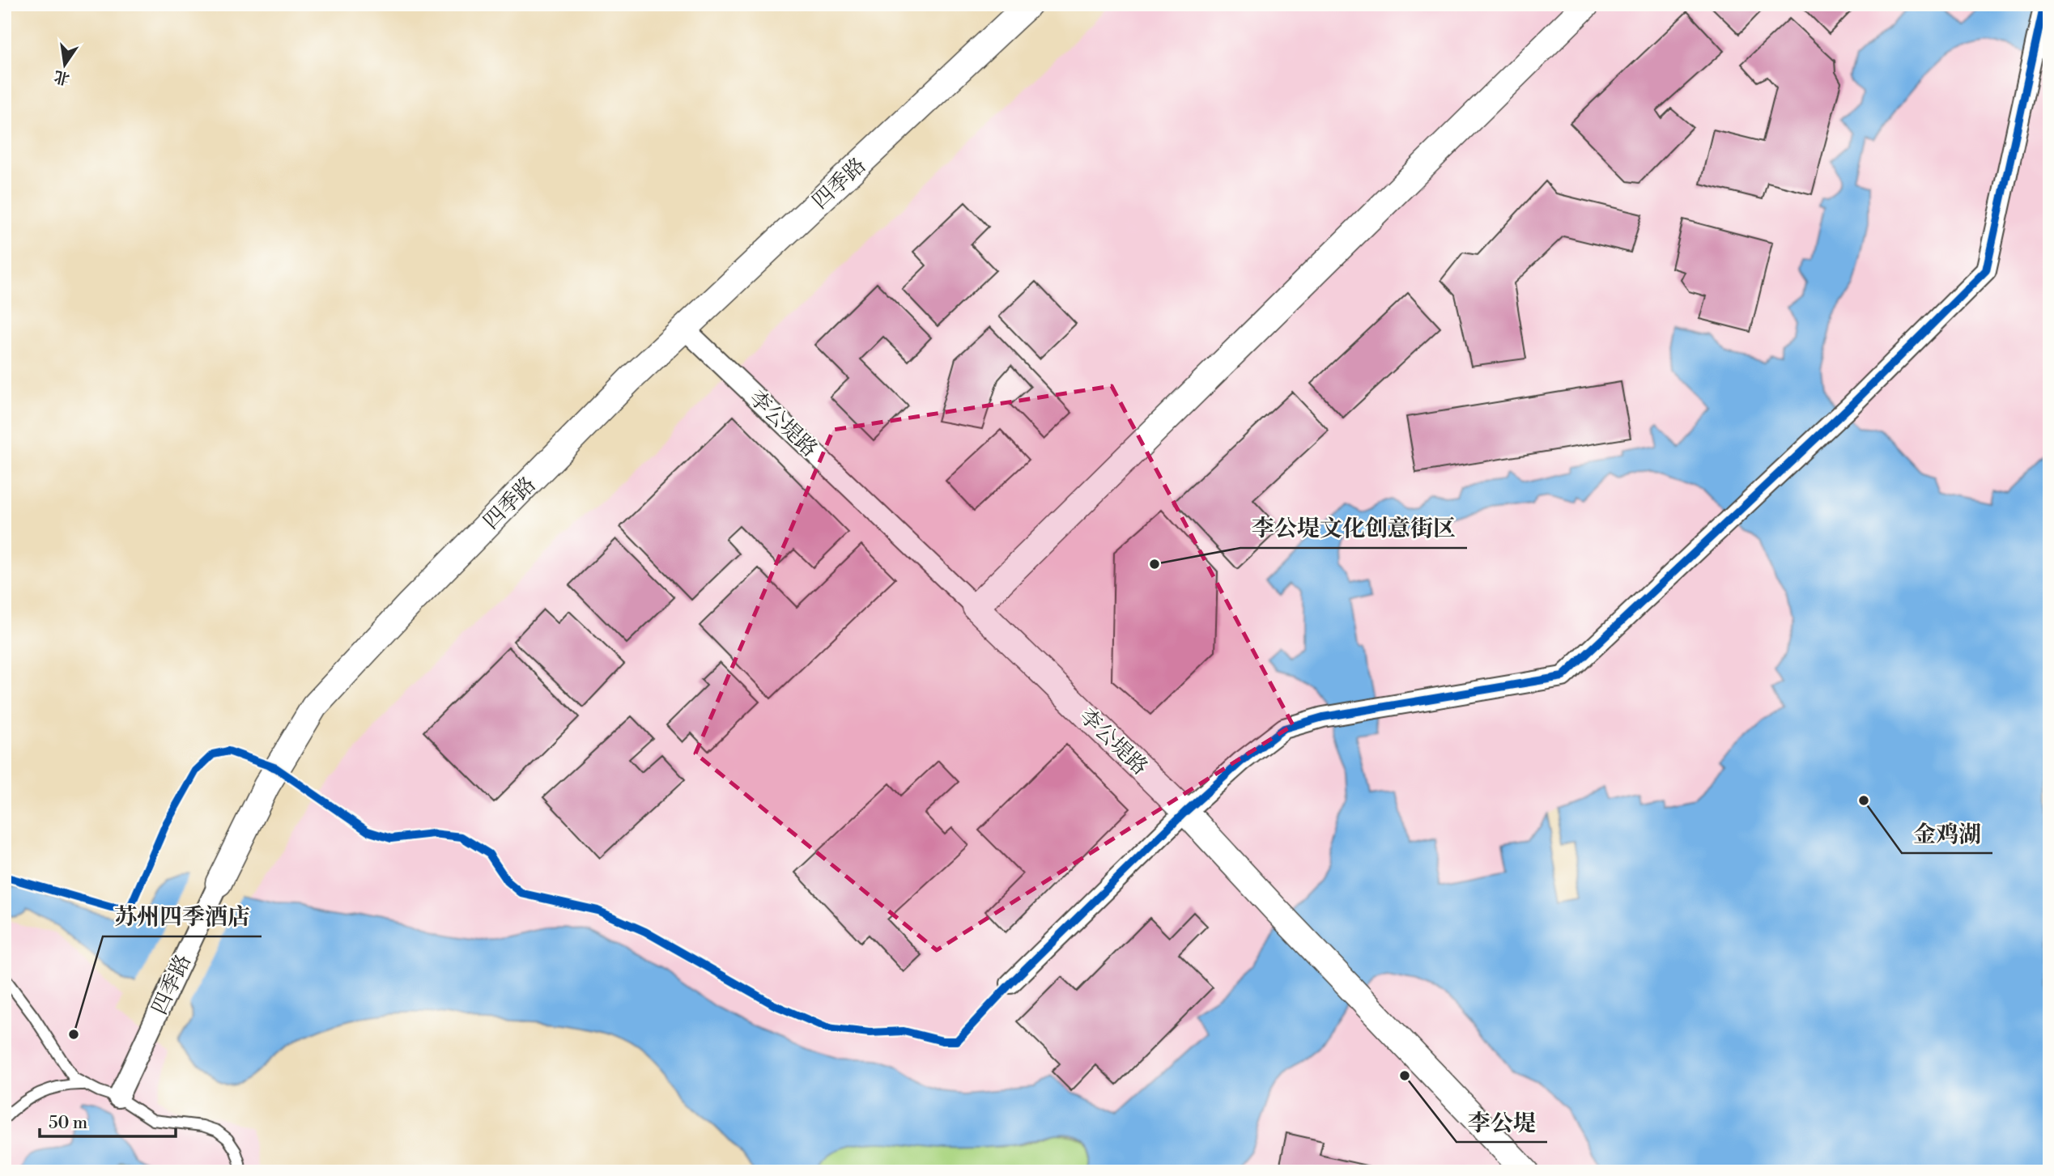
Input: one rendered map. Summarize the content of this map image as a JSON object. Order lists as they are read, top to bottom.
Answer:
{
  "streets": {
    "street": ["四季路", "李公堤路"]
  },
  "crossings": [
    ["四季路", "李公堤路"]
  ],
  "places": [
    "李公堤文化创意街区",
    "金鸡湖",
    "苏州四季酒店",
    "李公堤"
  ],
  "scale_bar": "50 m",
  "north": "bottom"
}
